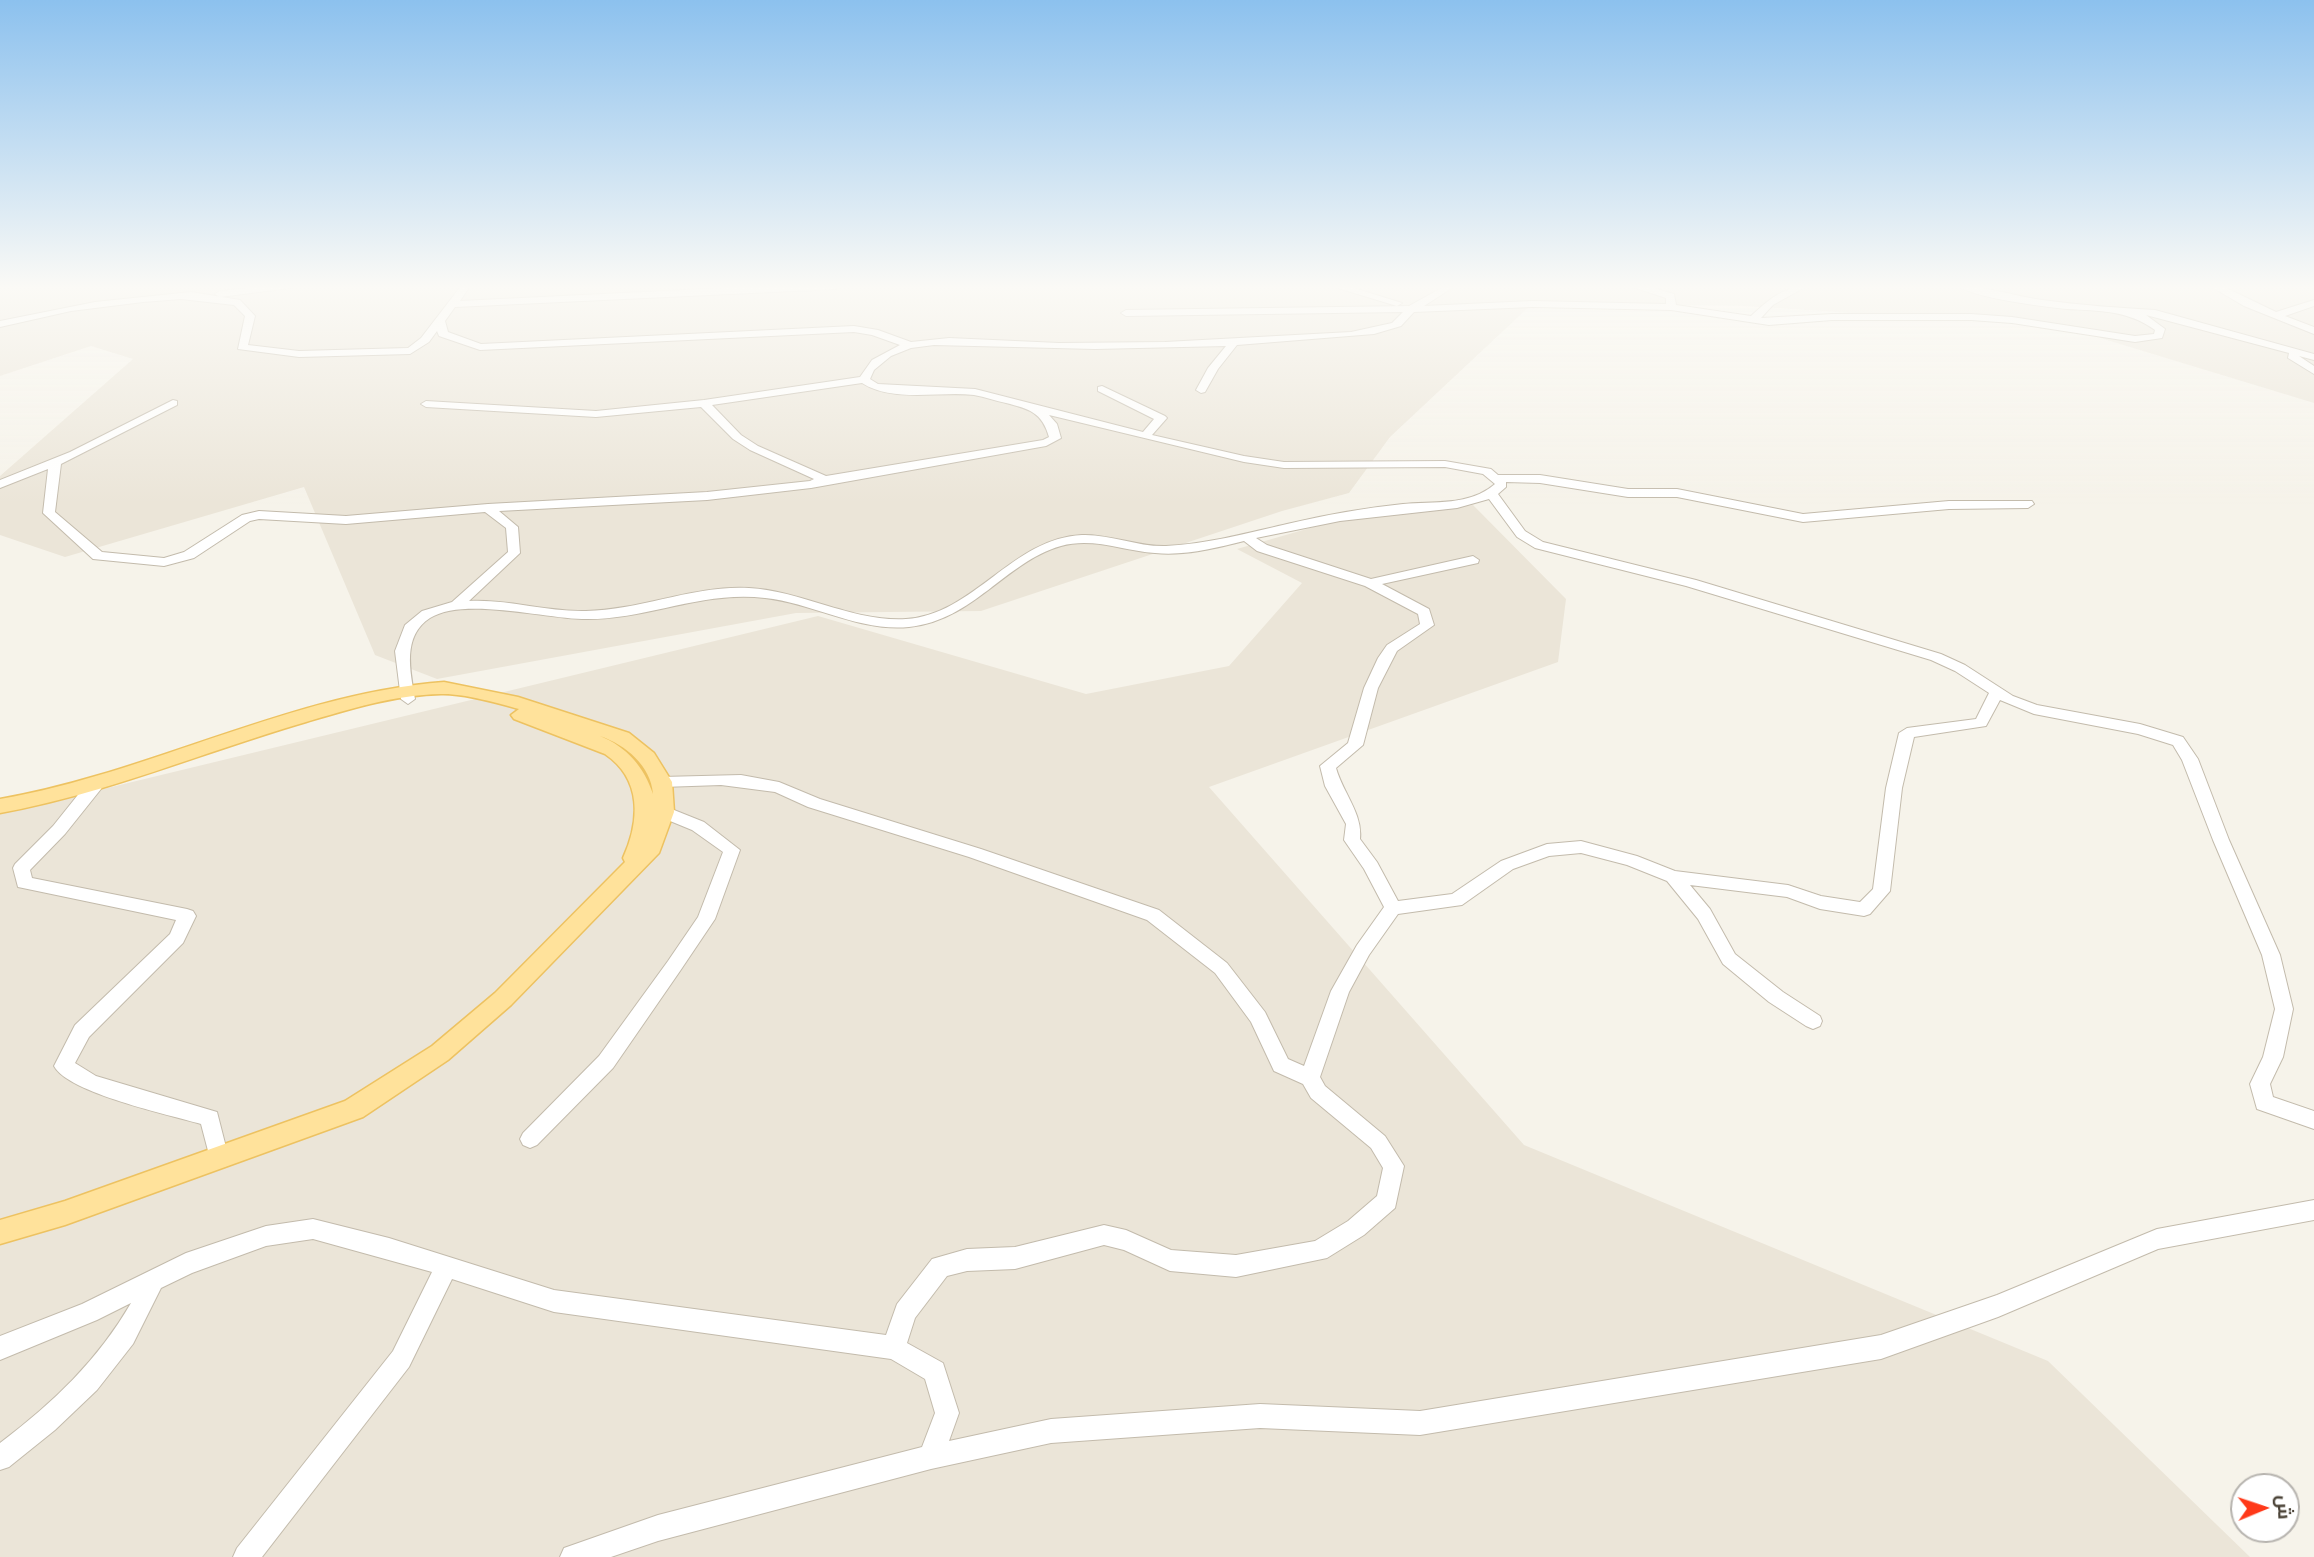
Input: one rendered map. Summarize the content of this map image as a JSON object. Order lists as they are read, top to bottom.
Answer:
{
  "north": "right"
}
